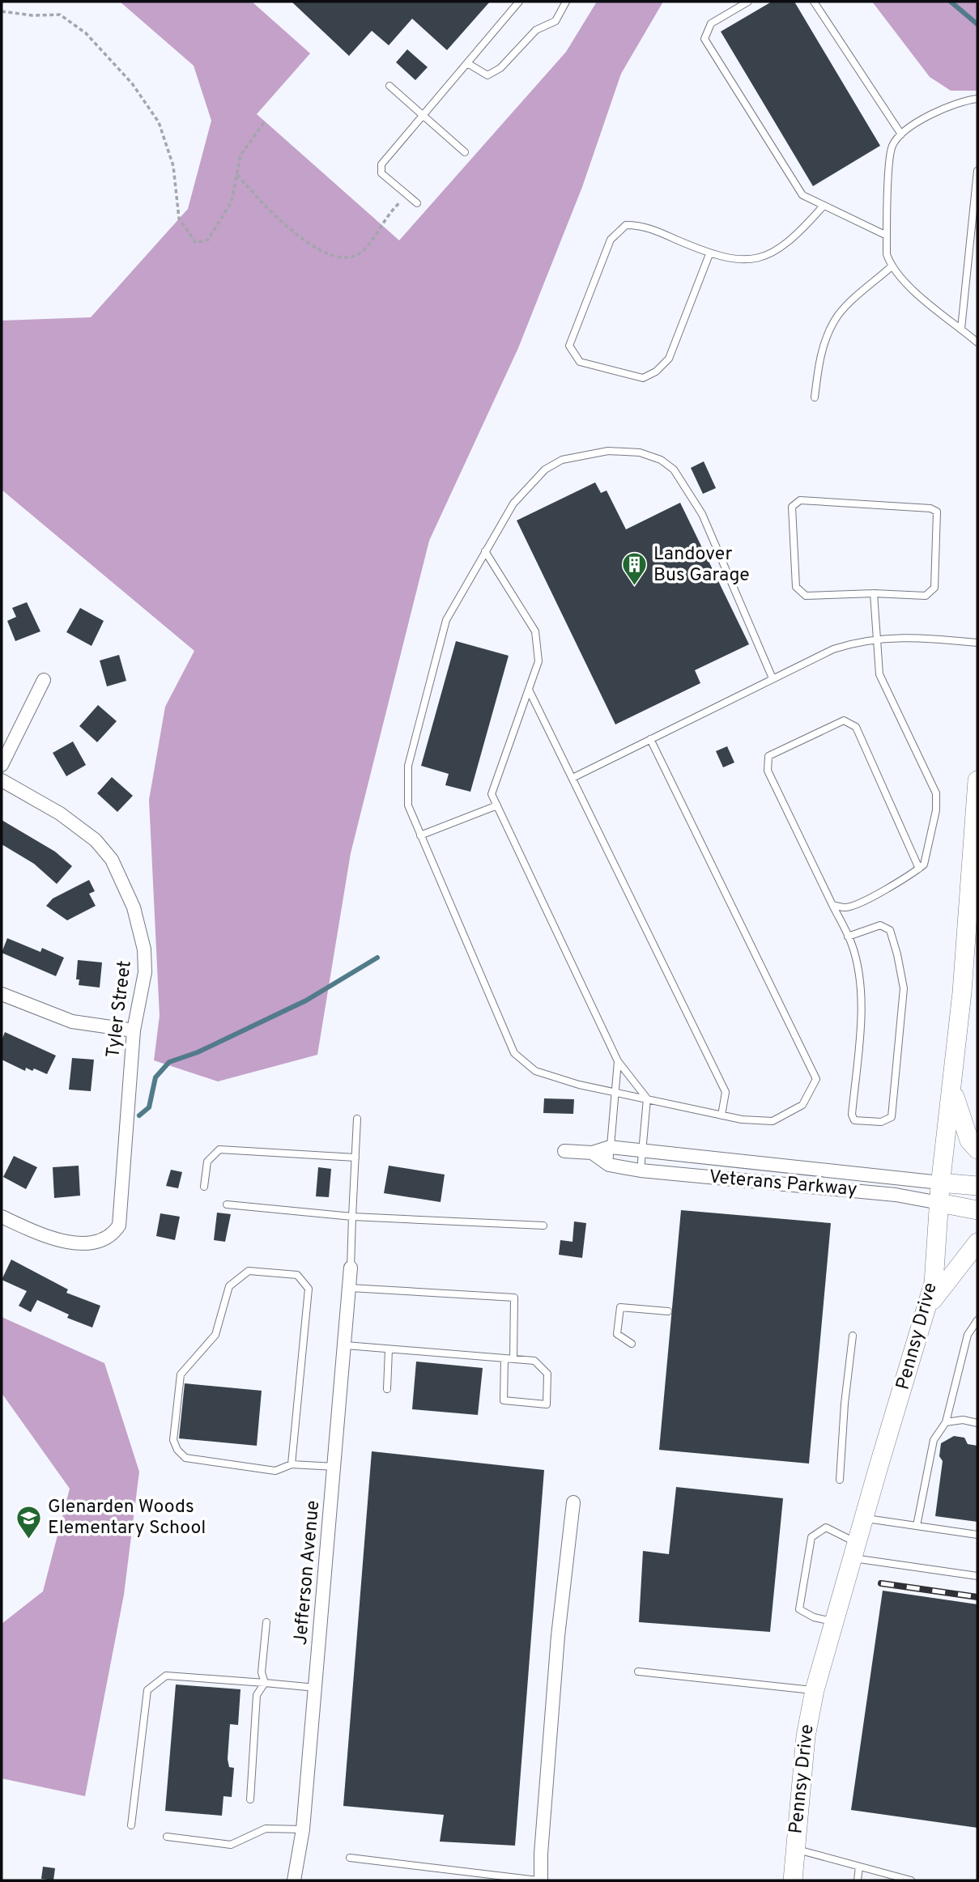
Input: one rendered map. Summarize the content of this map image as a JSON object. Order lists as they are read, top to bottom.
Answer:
{
  "streets": {
    "main road": ["Veterans Parkway", "Pennsy Drive"],
    "street": ["Tyler Street", "Jefferson Avenue"]
  },
  "crossings": [
    ["Veterans Parkway", "Pennsy Drive"]
  ],
  "places": {
    "building": ["Landover Bus Garage"],
    "school or university": ["Glenarden Woods Elementary School"]
  }
}
